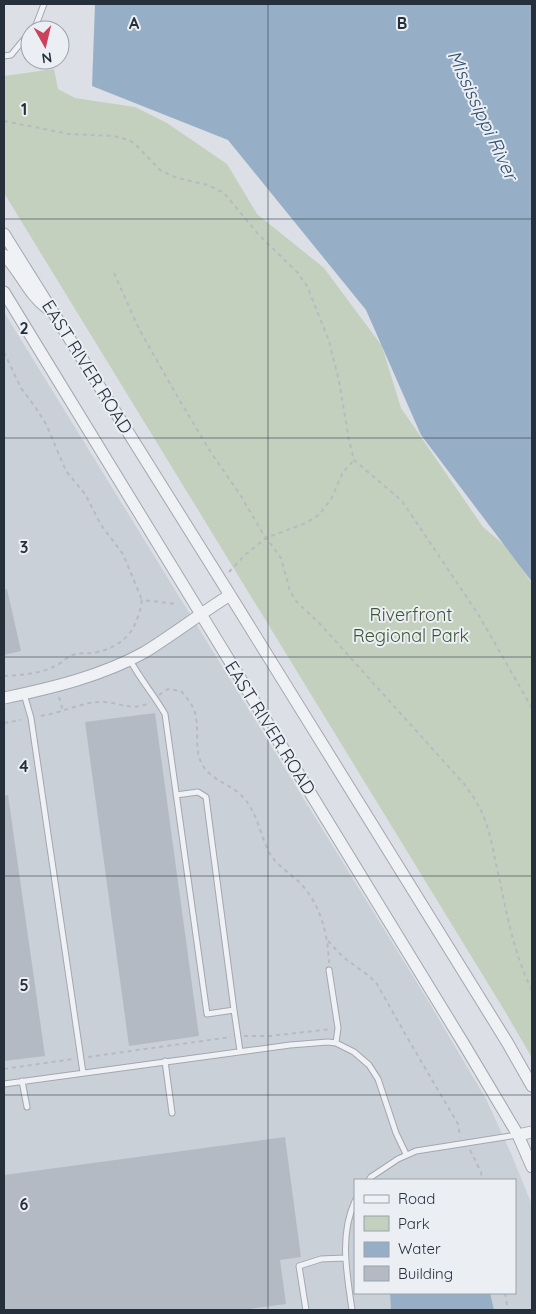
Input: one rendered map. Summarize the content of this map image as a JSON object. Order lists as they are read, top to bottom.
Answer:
{
  "streets": {
    "street": ["EAST RIVER ROAD"]
  },
  "water": ["Mississippi River"],
  "parks": ["Riverfront Regional Park"],
  "legend": [
    "Road",
    "Park",
    "Water",
    "Building"
  ],
  "north": "bottom",
  "grid": {
    "columns": ["A", "B"],
    "rows": [
      "1",
      "2",
      "3",
      "4",
      "5",
      "6"
    ]
  }
}
